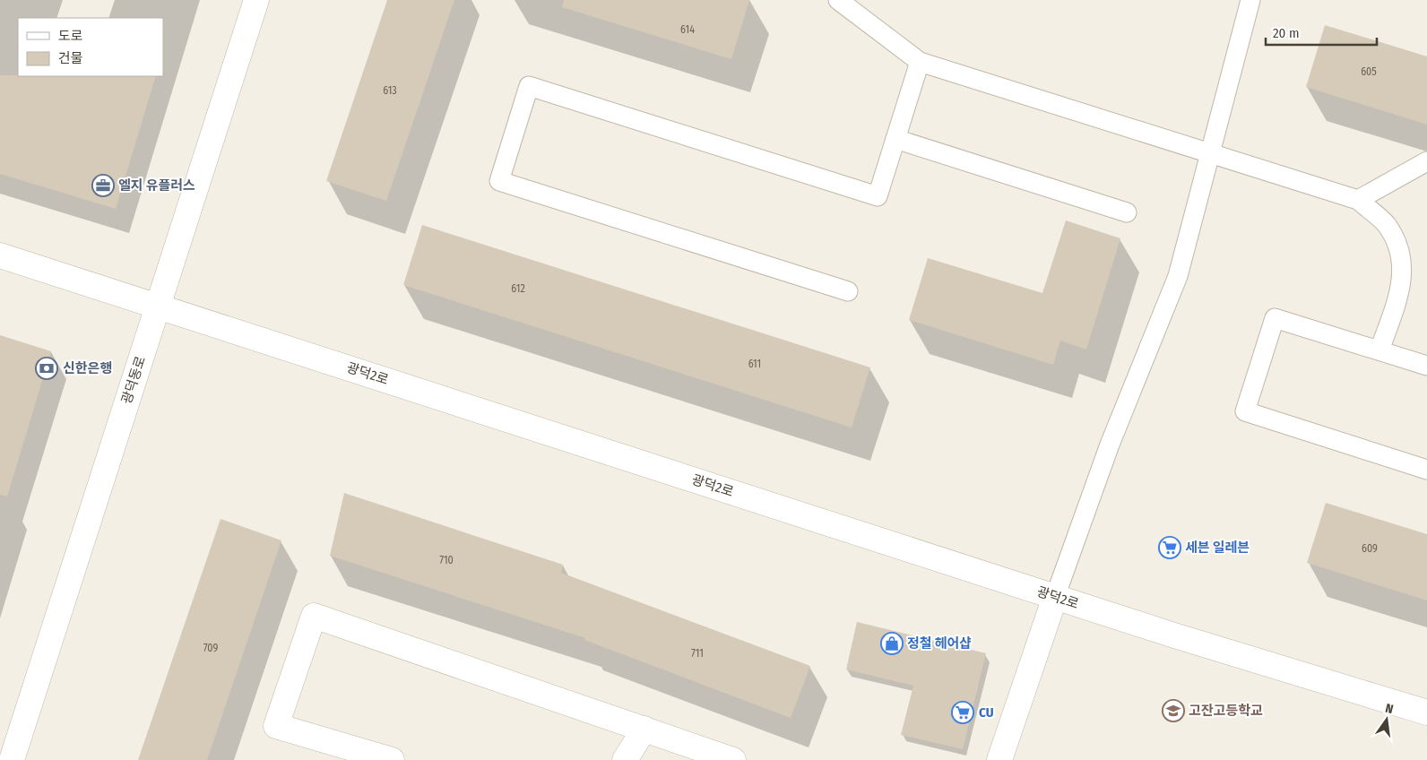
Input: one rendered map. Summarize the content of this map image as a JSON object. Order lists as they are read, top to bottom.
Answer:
{
  "streets": {
    "street": ["광덕2로", "광덕동로"]
  },
  "crossings": [
    ["광덕2로", "광덕동로"]
  ],
  "places": {
    "office": ["엘지 유플러스"],
    "bank": ["신한은행"],
    "supermarket": ["세븐 일레븐", "CU"],
    "shop": ["정철 헤어샵"],
    "school or university": ["고잔고등학교"]
  },
  "house_numbers": [
    "614",
    "605",
    "613",
    "612",
    "611",
    "609",
    "710",
    "709",
    "711"
  ],
  "legend": ["도로", "건물"],
  "scale_bar": "20 m",
  "north": "top"
}
